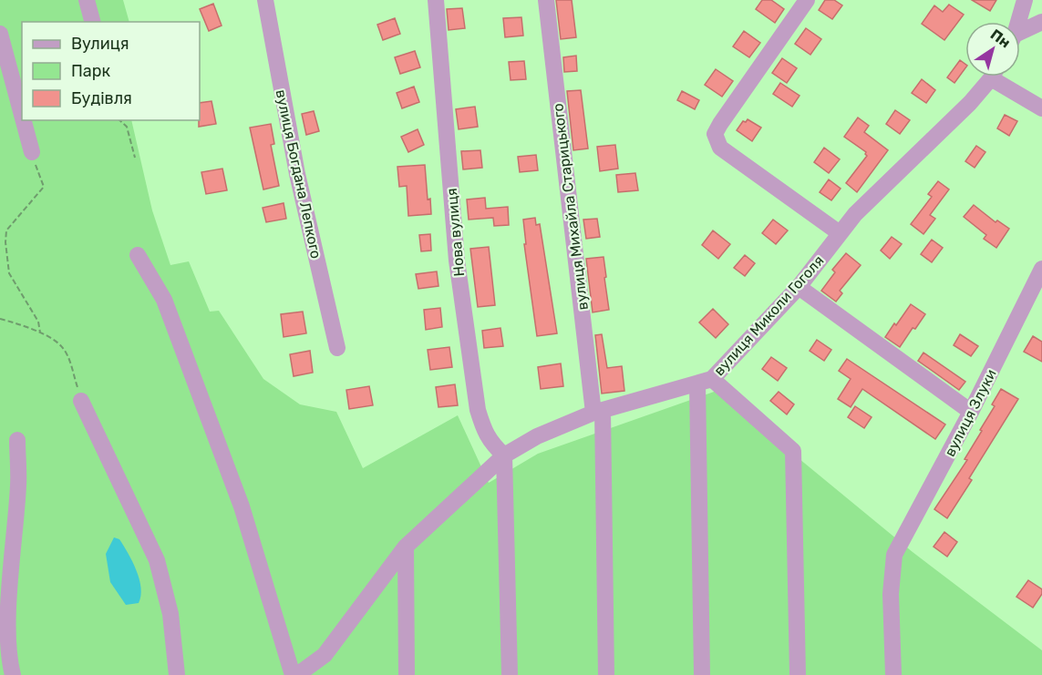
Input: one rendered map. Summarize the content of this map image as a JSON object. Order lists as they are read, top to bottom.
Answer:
{
  "streets": {
    "street": [
      "вулиця Богдана Лепкого",
      "вулиця Михайла Старицького",
      "Нова вулиця",
      "вулиця Миколи Гоголя",
      "вулиця Злуки"
    ]
  },
  "crossings": [
    ["вулиця Михайла Старицького", "вулиця Миколи Гоголя"],
    ["Нова вулиця", "вулиця Миколи Гоголя"]
  ],
  "legend": ["Вулиця", "Парк", "Будівля"],
  "north": "top right"
}
